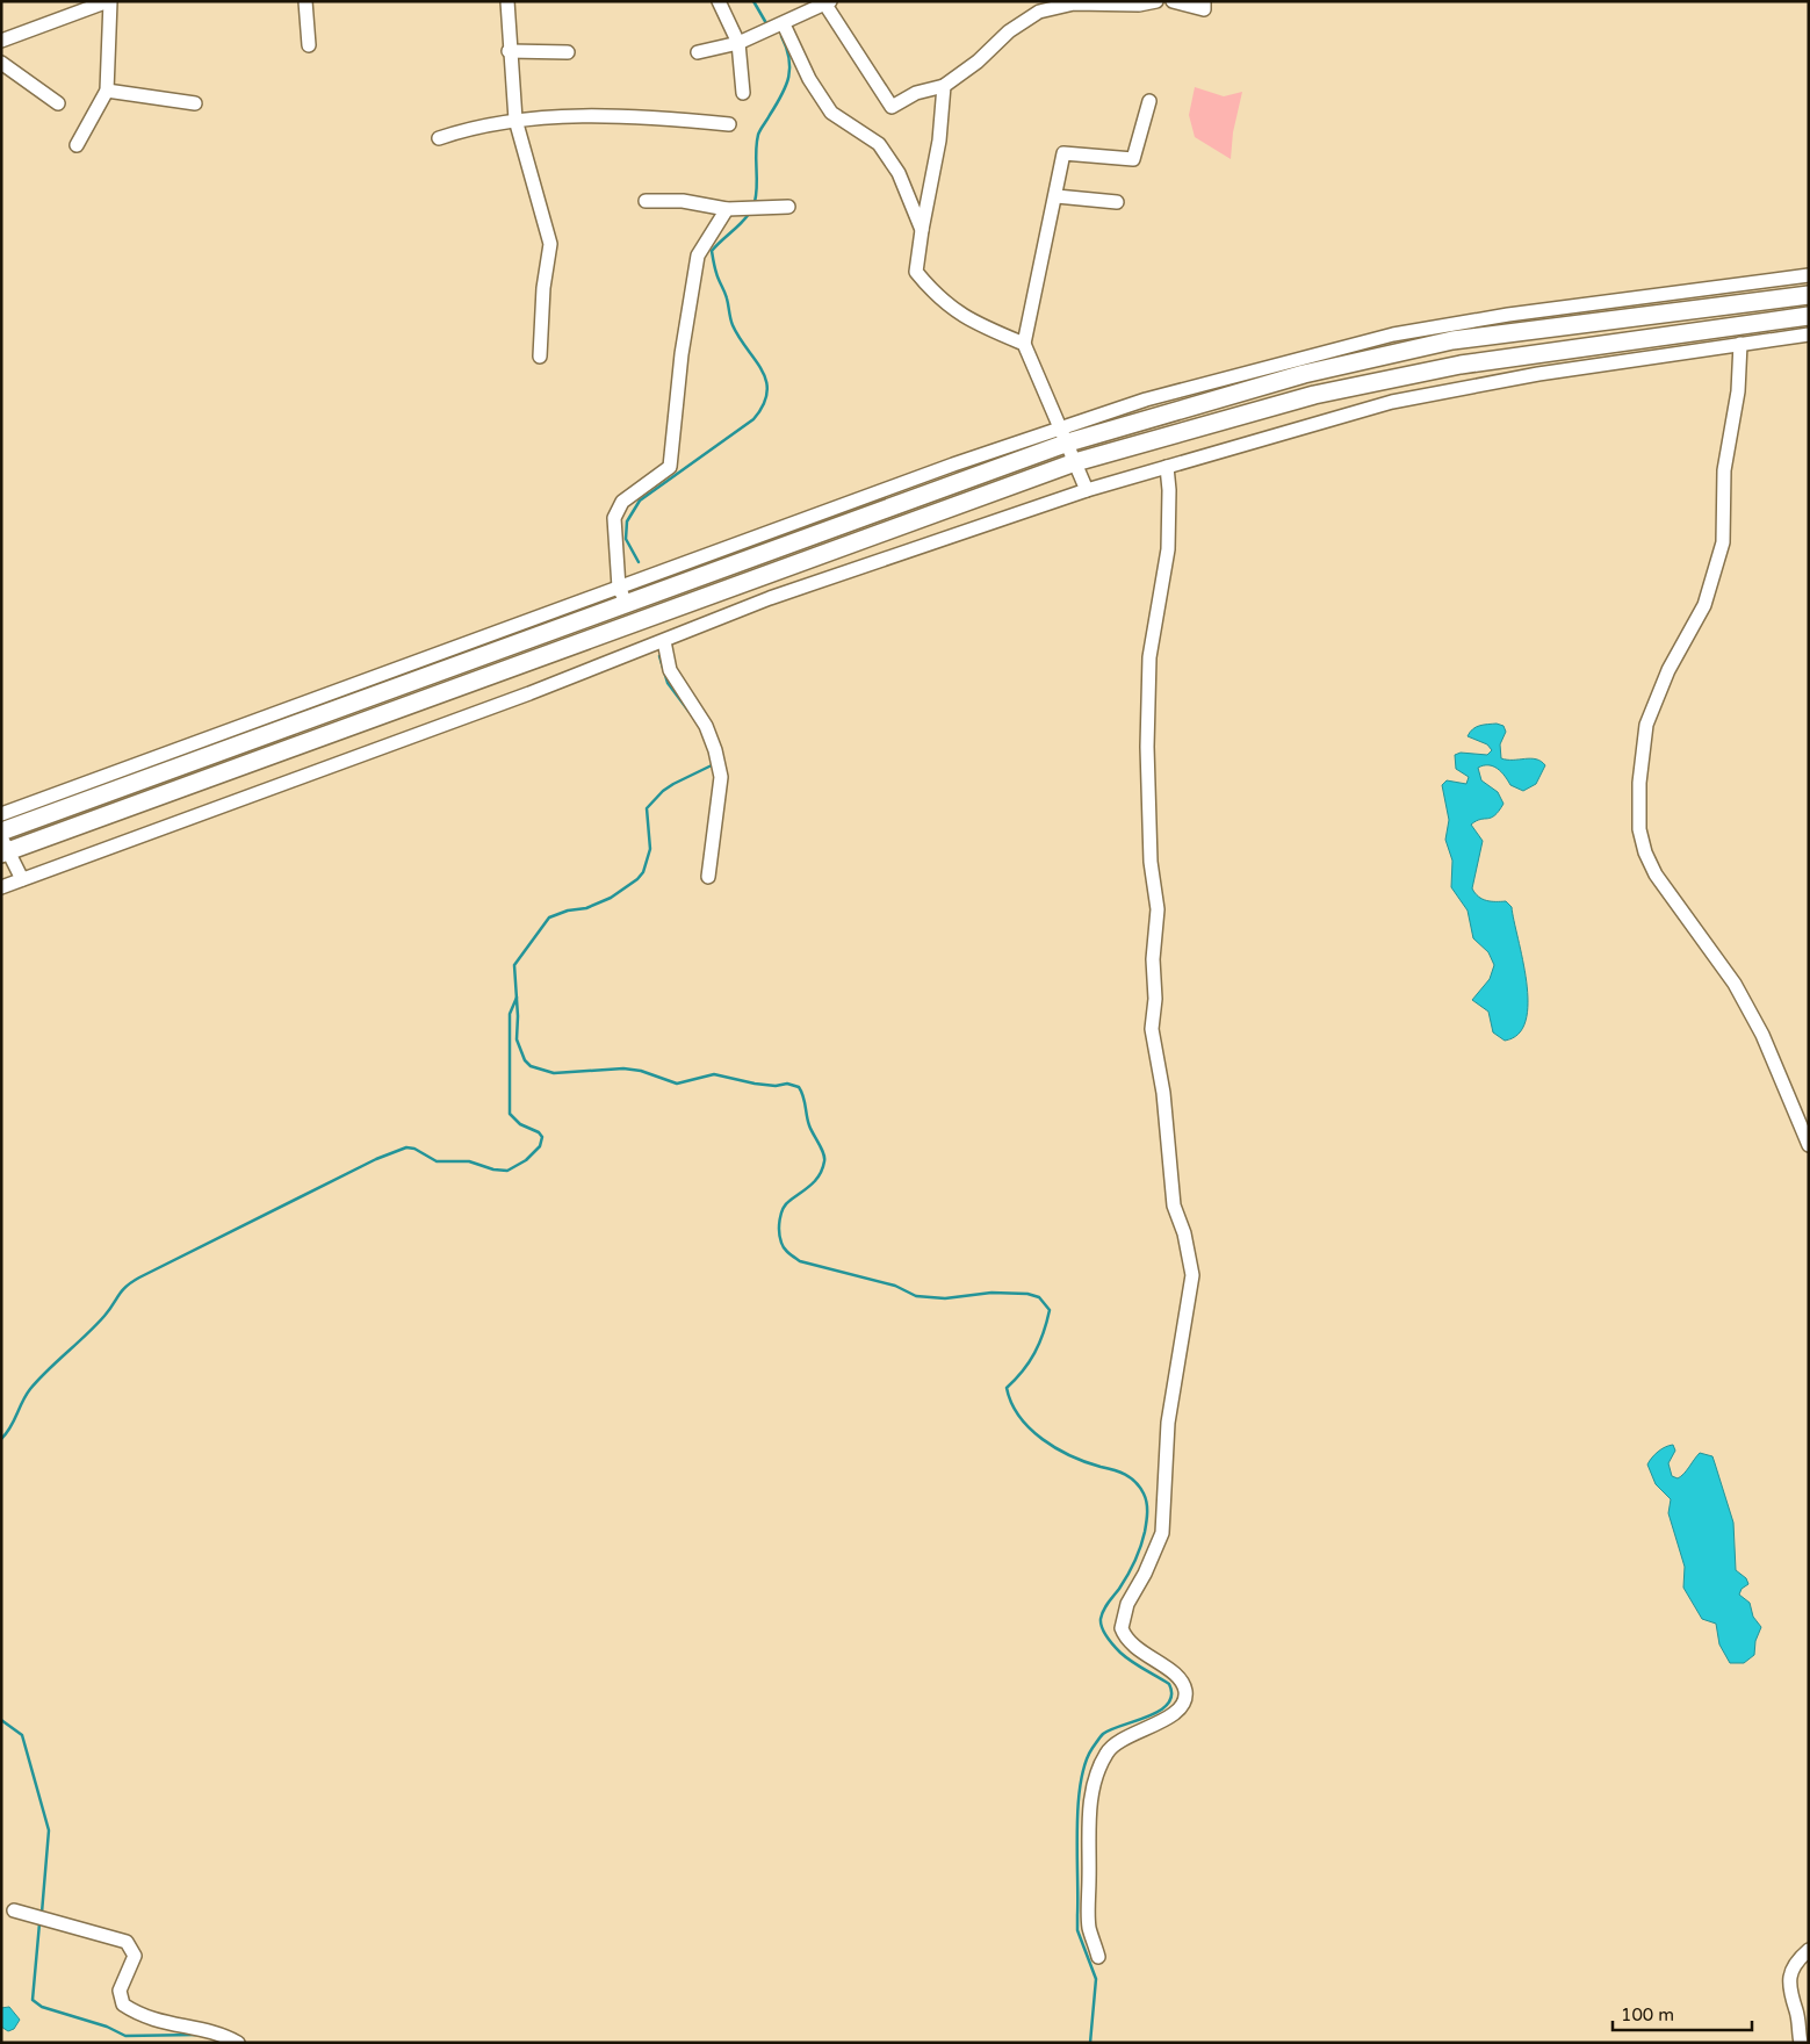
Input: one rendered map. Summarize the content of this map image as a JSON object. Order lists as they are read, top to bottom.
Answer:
{
  "scale_bar": "100 m"
}
